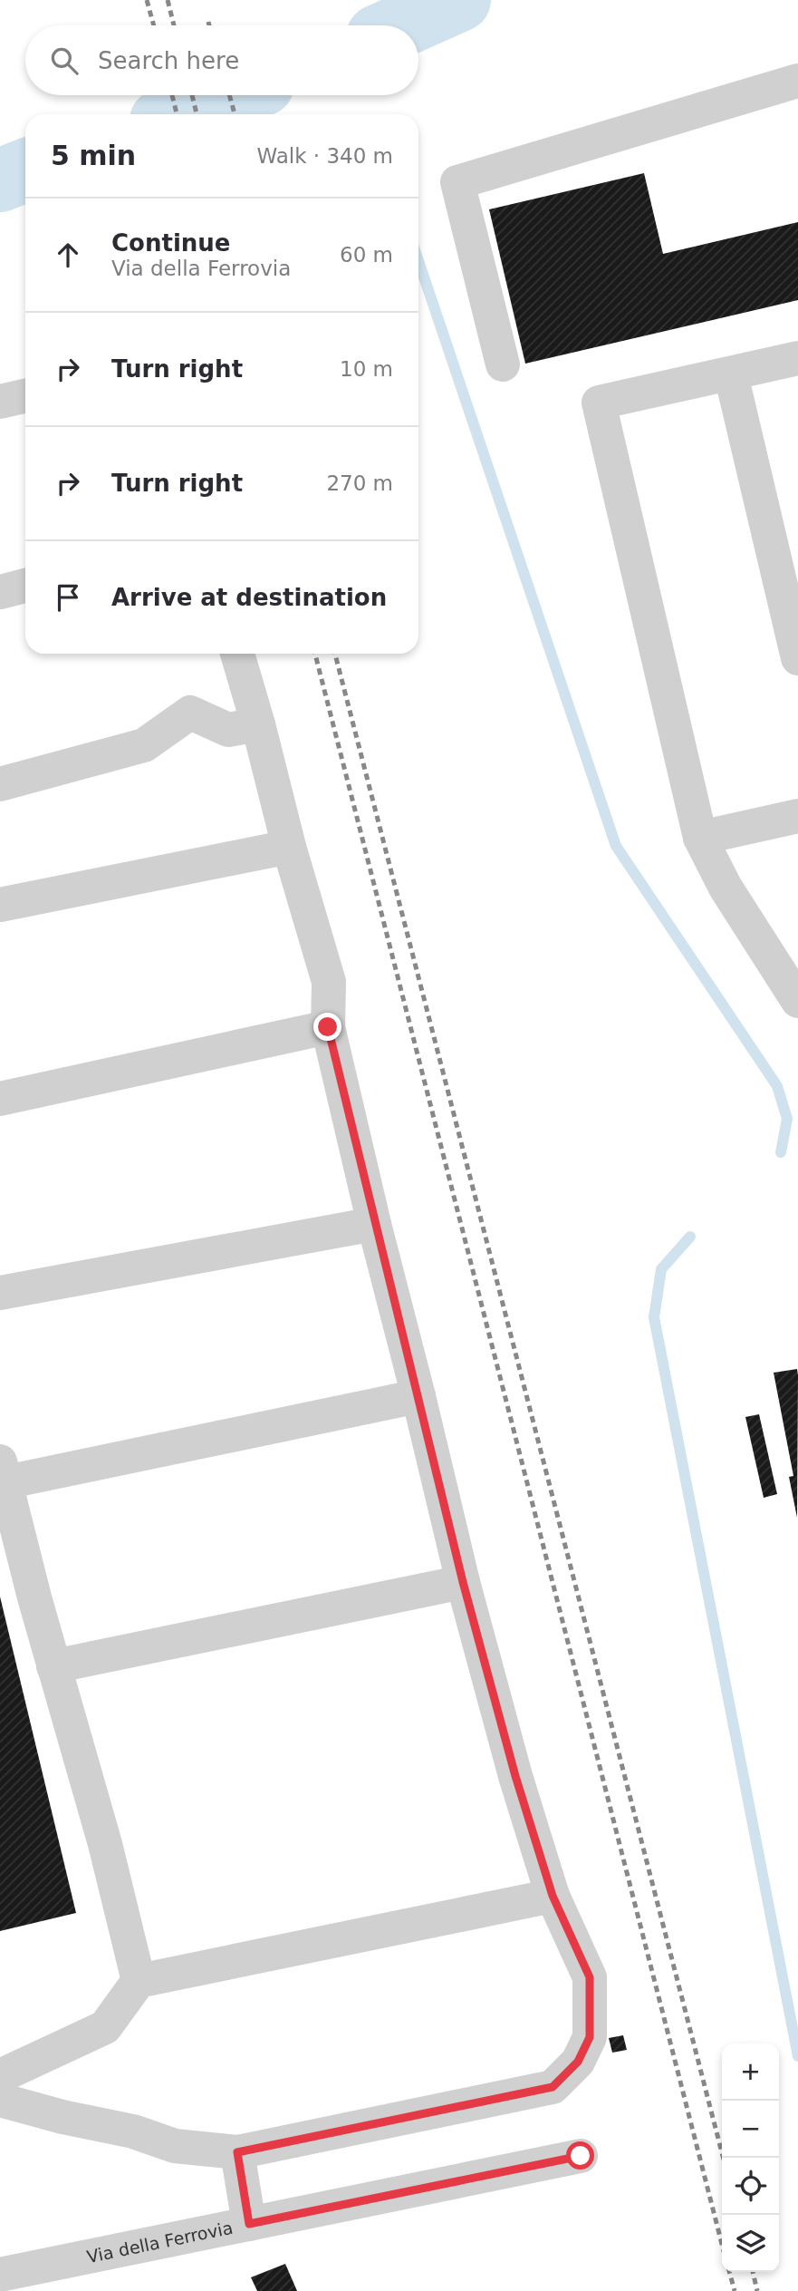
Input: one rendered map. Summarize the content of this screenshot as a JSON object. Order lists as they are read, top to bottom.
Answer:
{
  "streets": {
    "street": ["Via della Ferrovia"]
  },
  "page": {
    "search": "Search here",
    "heading": ["5 min", "Walk · 340 m"],
    "list": [
      ["Continue", "Via della Ferrovia", "60 m"],
      ["Turn right", "10 m"],
      ["Turn right", "270 m"],
      "Arrive at destination"
    ],
    "map_buttons": ["+", "−"]
  }
}
